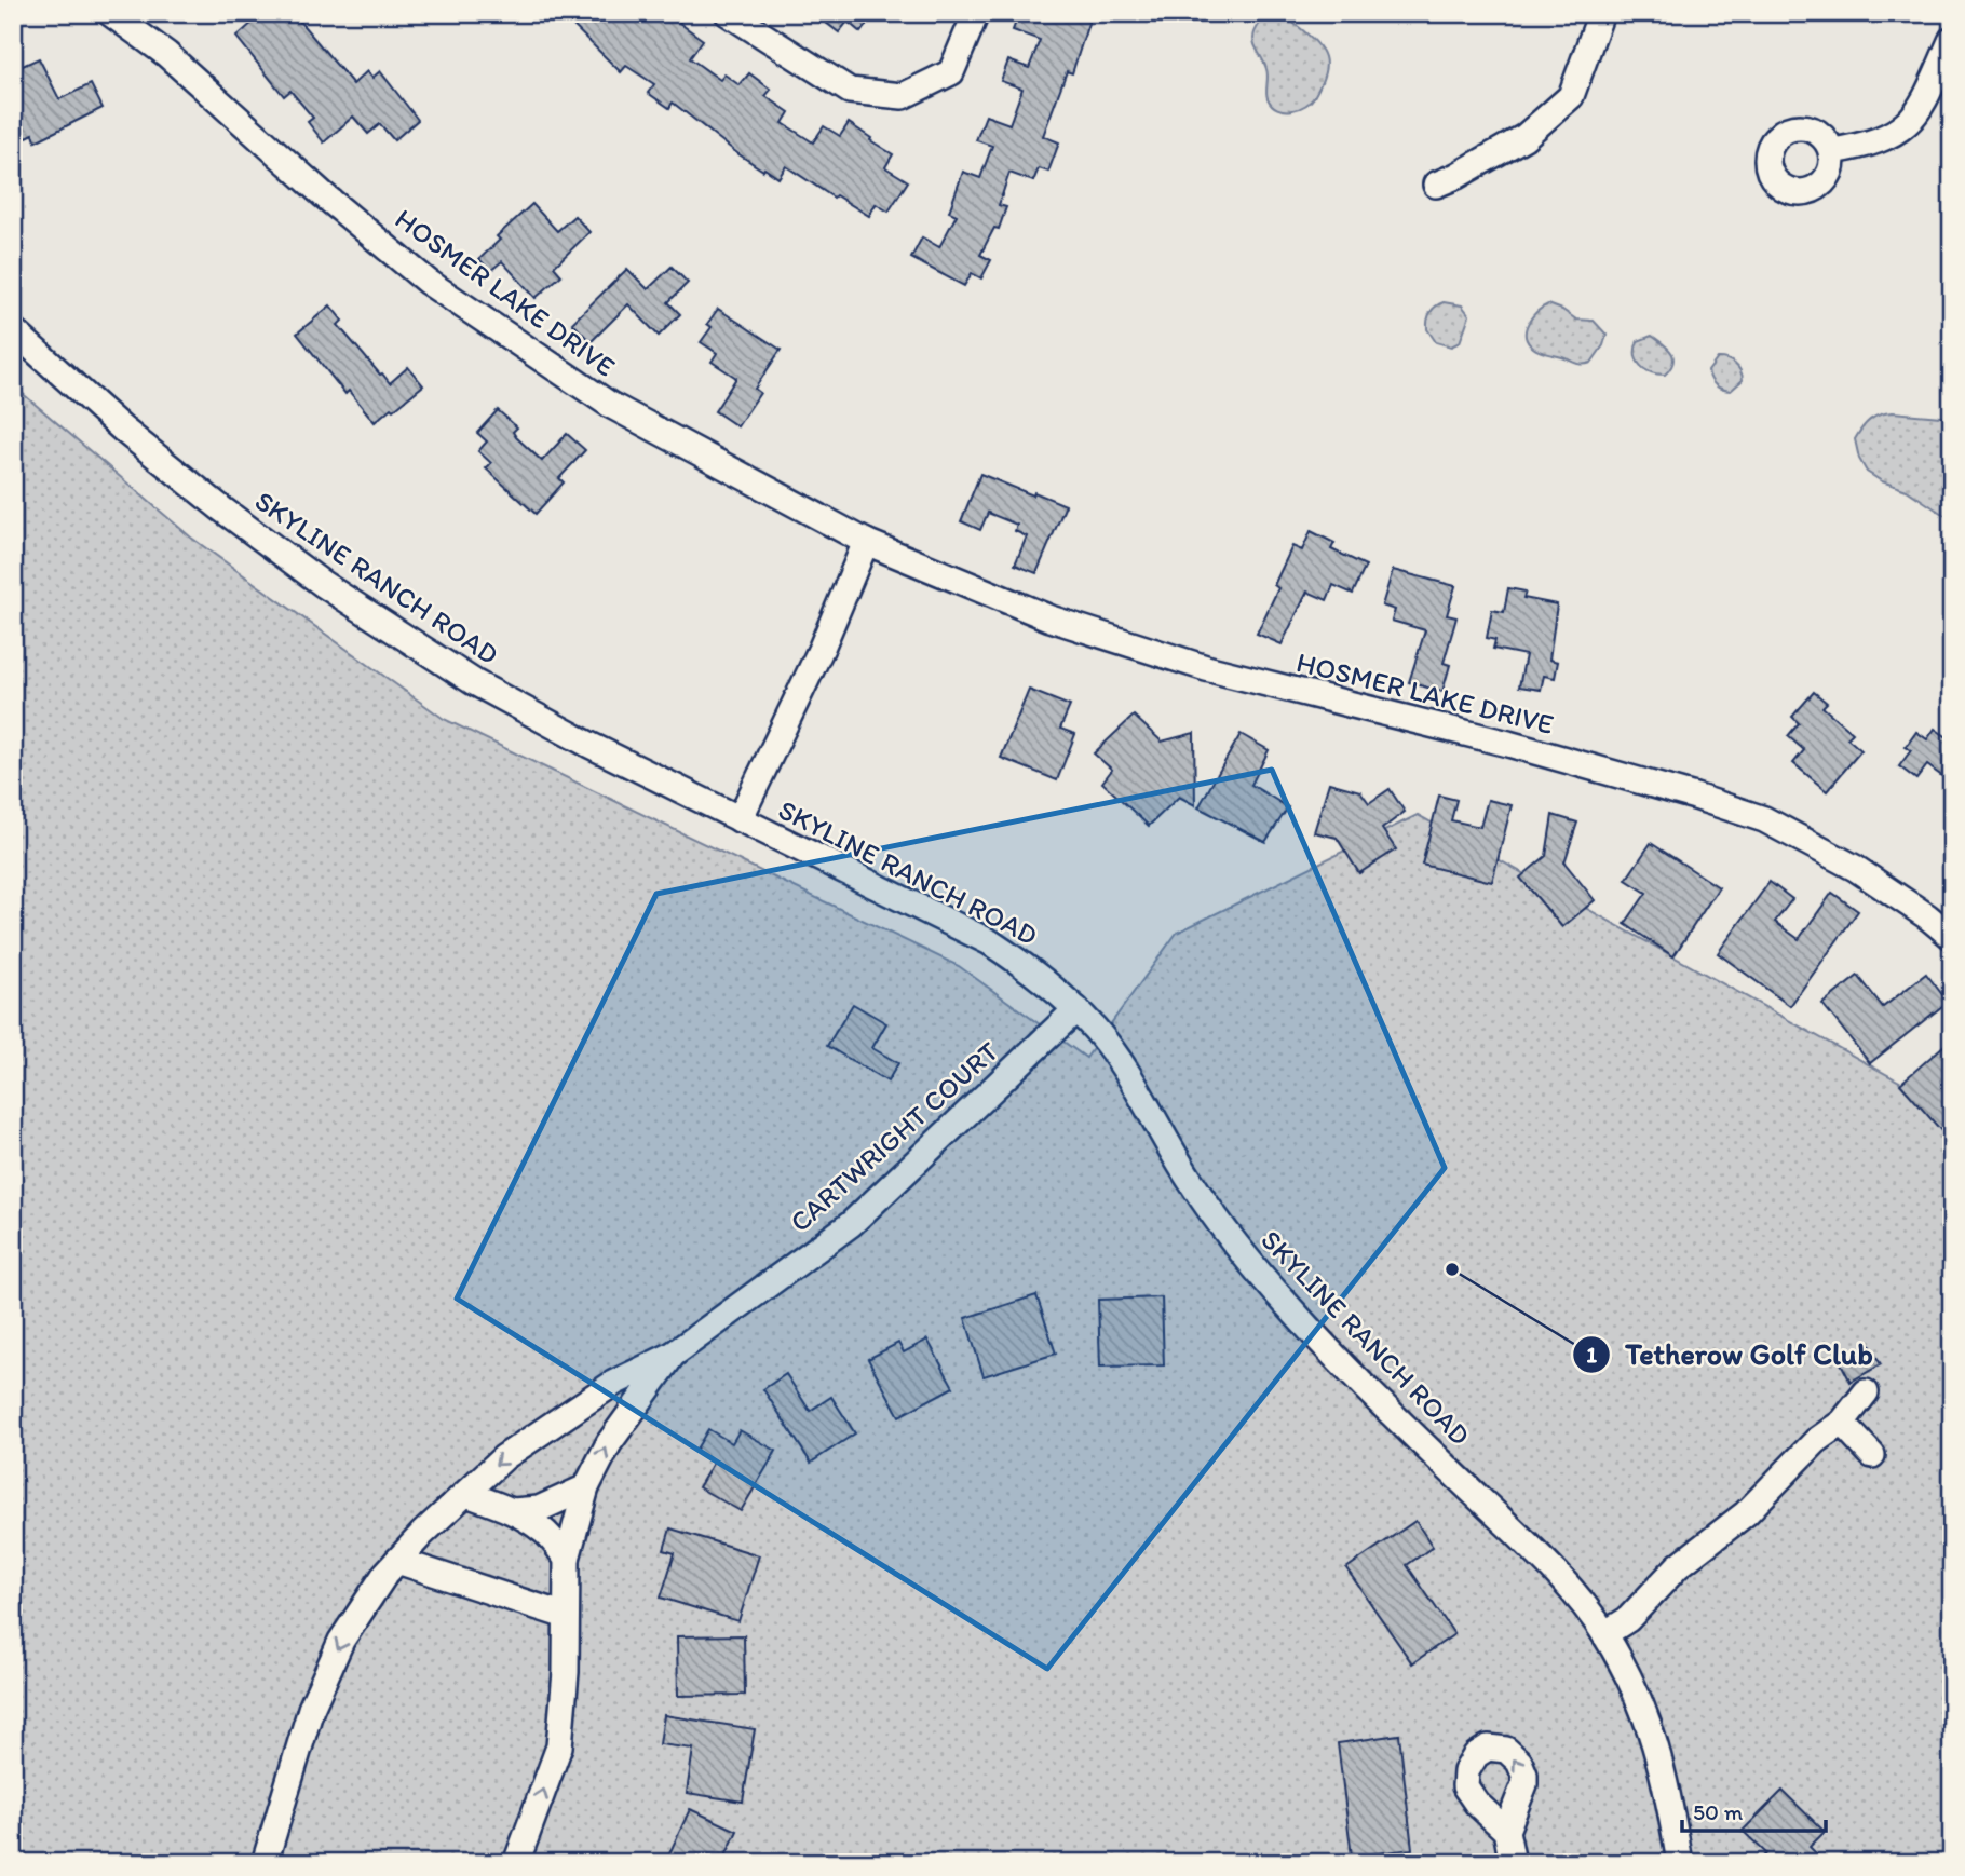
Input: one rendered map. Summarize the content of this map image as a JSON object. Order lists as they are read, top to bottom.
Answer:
{
  "streets": {
    "street": ["HOSMER LAKE DRIVE", "SKYLINE RANCH ROAD", "CARTWRIGHT COURT"]
  },
  "crossings": [
    ["SKYLINE RANCH ROAD", "CARTWRIGHT COURT"]
  ],
  "places": ["Tetherow Golf Club"],
  "scale_bar": "50 m"
}
